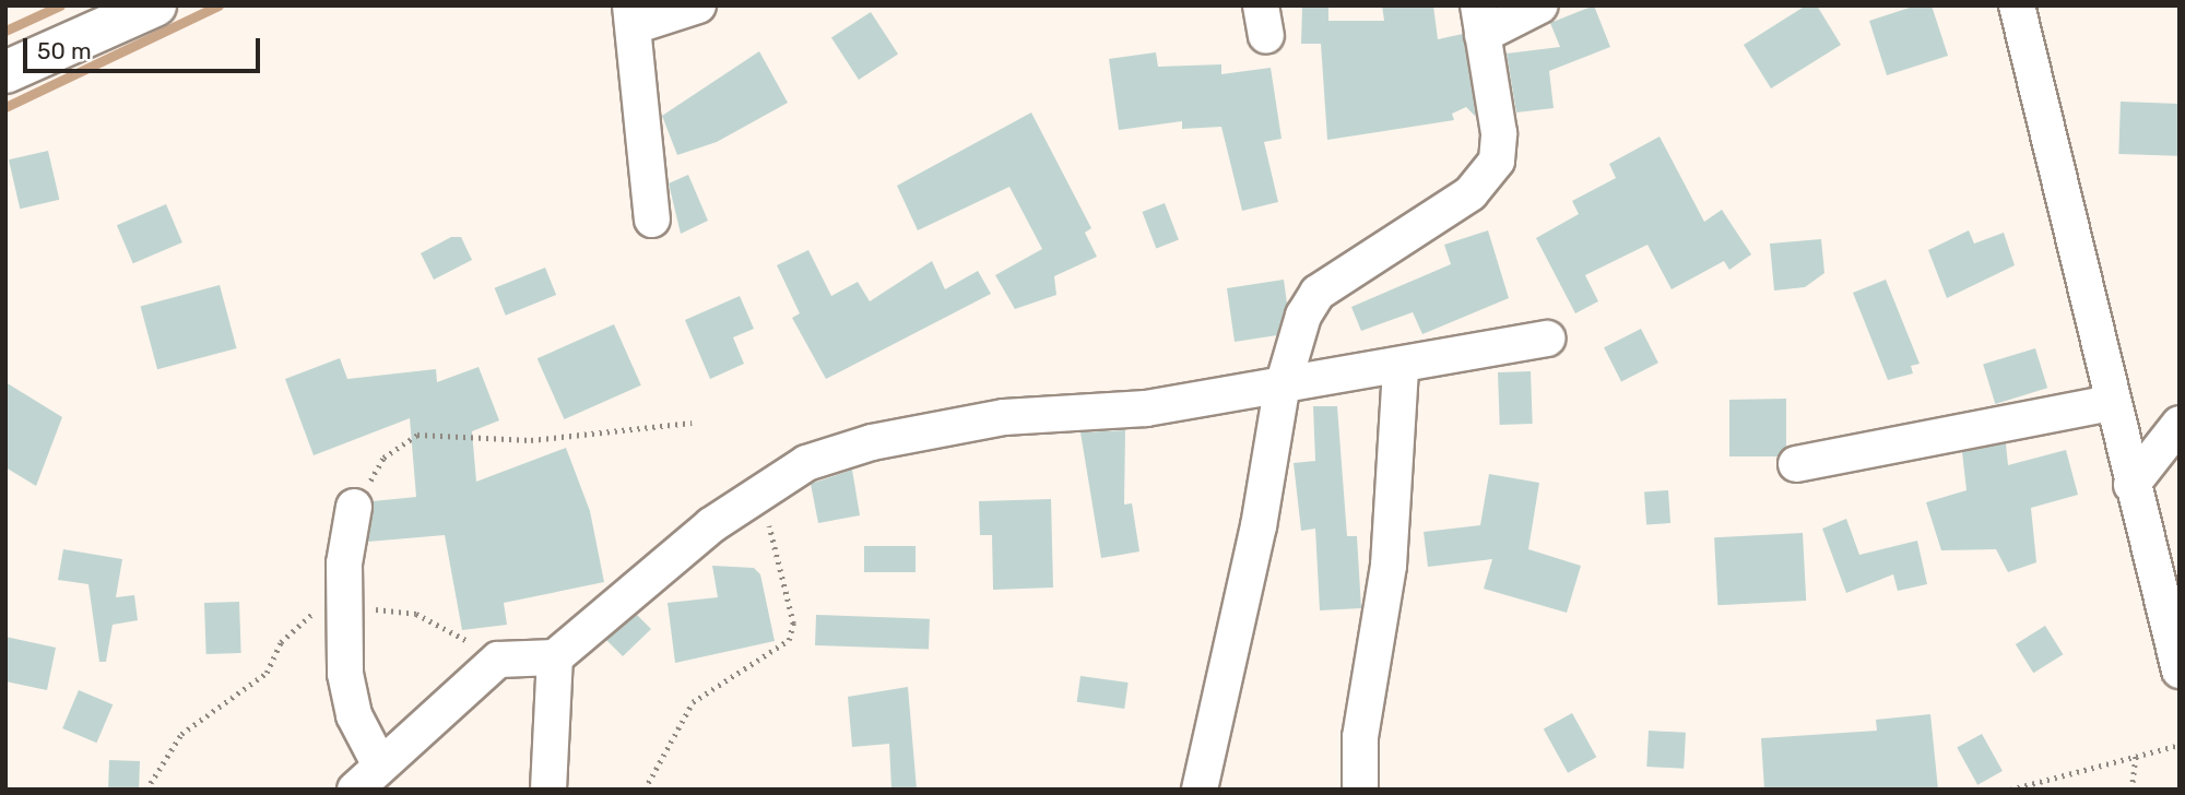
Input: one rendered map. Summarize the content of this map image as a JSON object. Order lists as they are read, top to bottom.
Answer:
{
  "scale_bar": "50 m"
}
